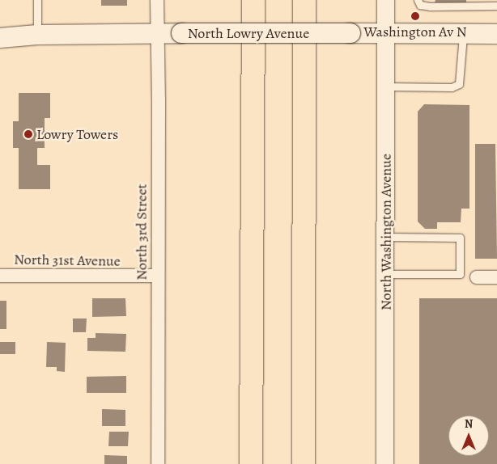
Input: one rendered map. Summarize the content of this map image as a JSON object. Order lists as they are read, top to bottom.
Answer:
{
  "streets": {
    "main road": ["North Lowry Avenue"],
    "street": ["North 3rd Street", "North Washington Avenue", "North 31st Avenue"]
  },
  "crossings": [
    ["North Lowry Avenue", "North 3rd Street"],
    ["North Lowry Avenue", "North Washington Avenue"],
    ["North 3rd Street", "North 31st Avenue"]
  ],
  "places": ["Washington Av N", "Lowry Towers"],
  "north": "top"
}
